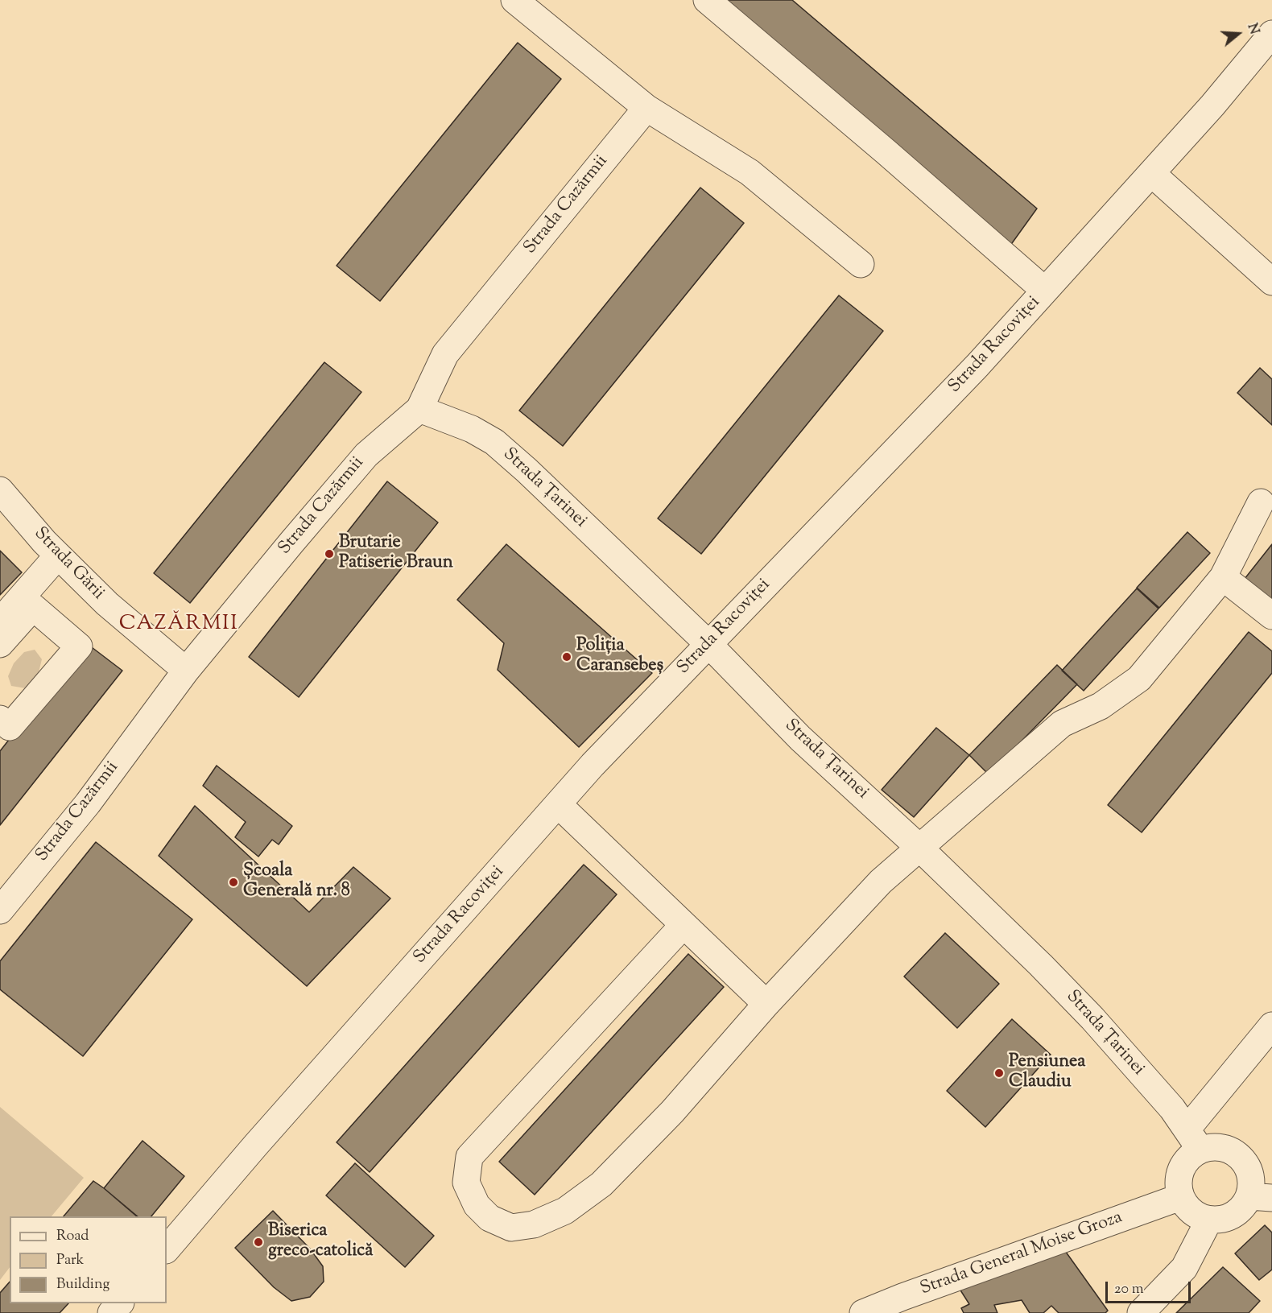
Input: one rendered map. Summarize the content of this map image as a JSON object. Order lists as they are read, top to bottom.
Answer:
{
  "streets": {
    "street": [
      "Strada Cazărmii",
      "Strada Racoviței",
      "Strada Țarinei",
      "Strada Gării",
      "Strada General Moise Groza"
    ]
  },
  "crossings": [
    ["Strada Cazărmii", "Strada Țarinei"],
    ["Strada Cazărmii", "Strada Gării"],
    ["Strada Racoviței", "Strada Țarinei"],
    ["Strada Țarinei", "Strada General Moise Groza"]
  ],
  "districts": ["CAZĂRMII"],
  "places": [
    "Brutarie Patiserie Braun",
    "Poliția Caransebeș",
    "Școala Generală nr. 8",
    "Pensiunea Claudiu",
    "Biserica greco-catolică"
  ],
  "legend": ["Road", "Park", "Building"],
  "scale_bar": "20 m",
  "north": "right"
}
